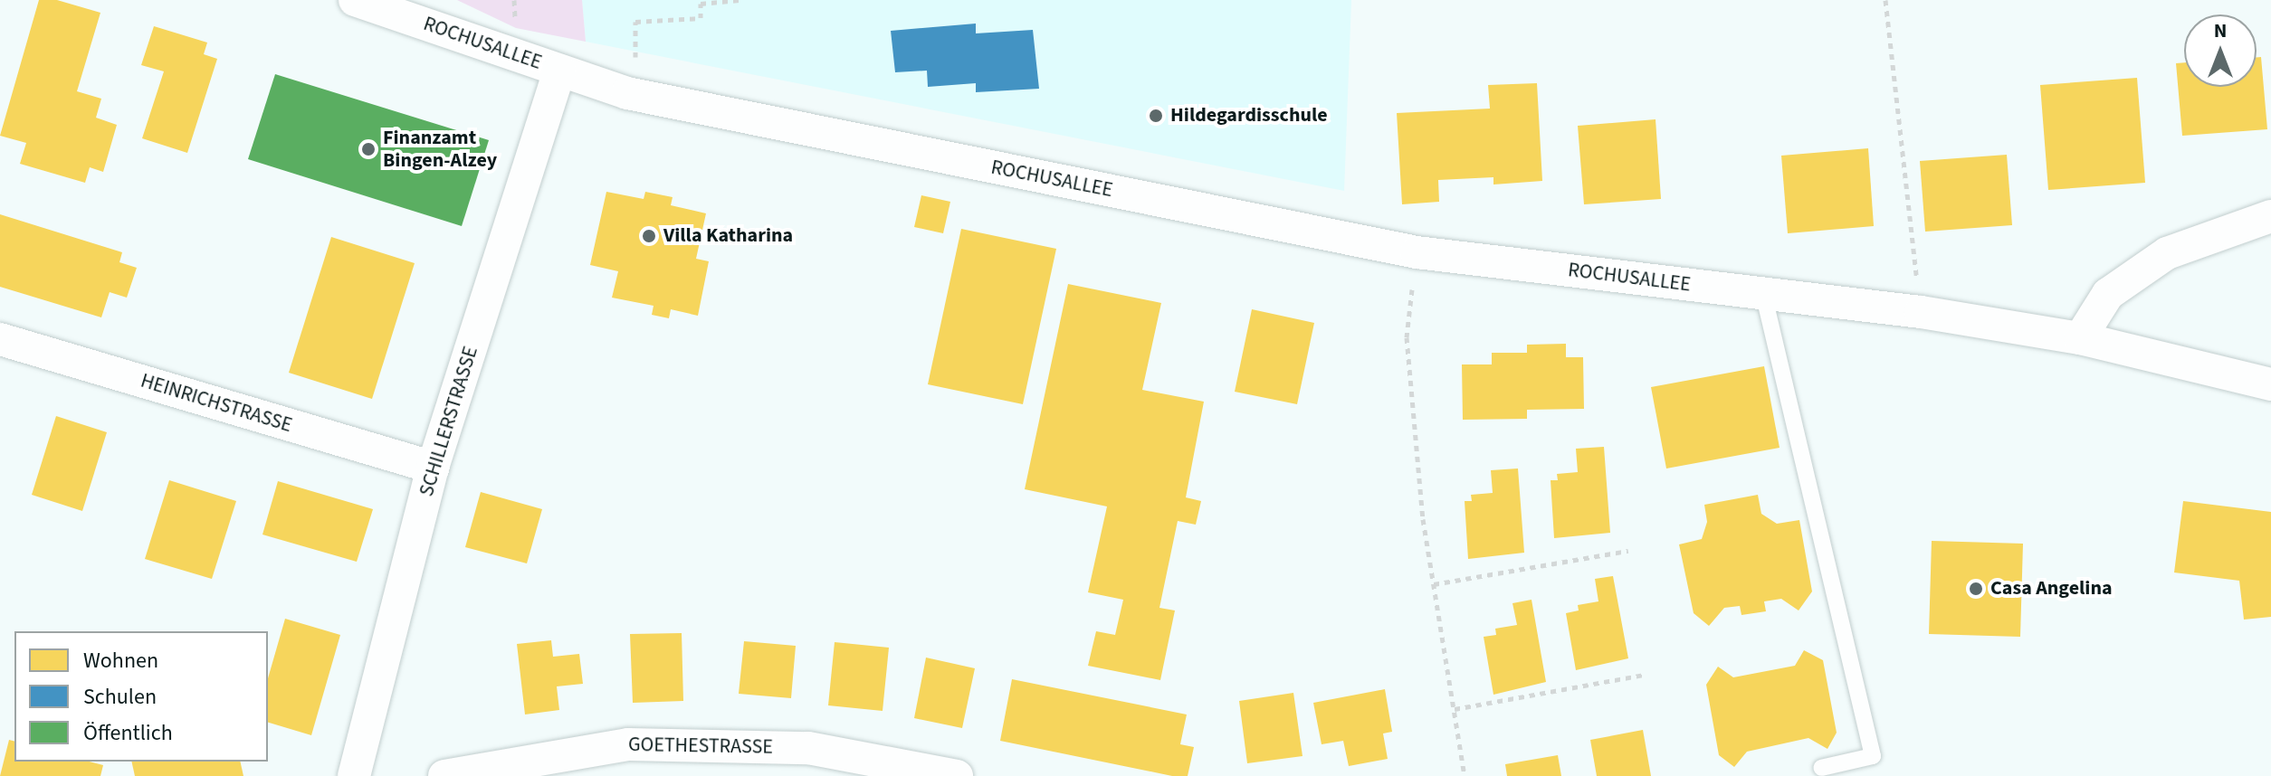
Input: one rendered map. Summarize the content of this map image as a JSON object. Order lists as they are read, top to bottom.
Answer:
{
  "streets": {
    "street": [
      "ROCHUSALLEE",
      "HEINRICHSTRASSE",
      "SCHILLERSTRASSE",
      "GOETHESTRASSE"
    ]
  },
  "crossings": [
    ["ROCHUSALLEE", "SCHILLERSTRASSE"],
    ["HEINRICHSTRASSE", "SCHILLERSTRASSE"]
  ],
  "places": [
    "Hildegardisschule",
    "Finanzamt Bingen-Alzey",
    "Villa Katharina",
    "Casa Angelina"
  ],
  "legend": ["Wohnen", "Schulen", "Öffentlich"],
  "north": "top"
}
